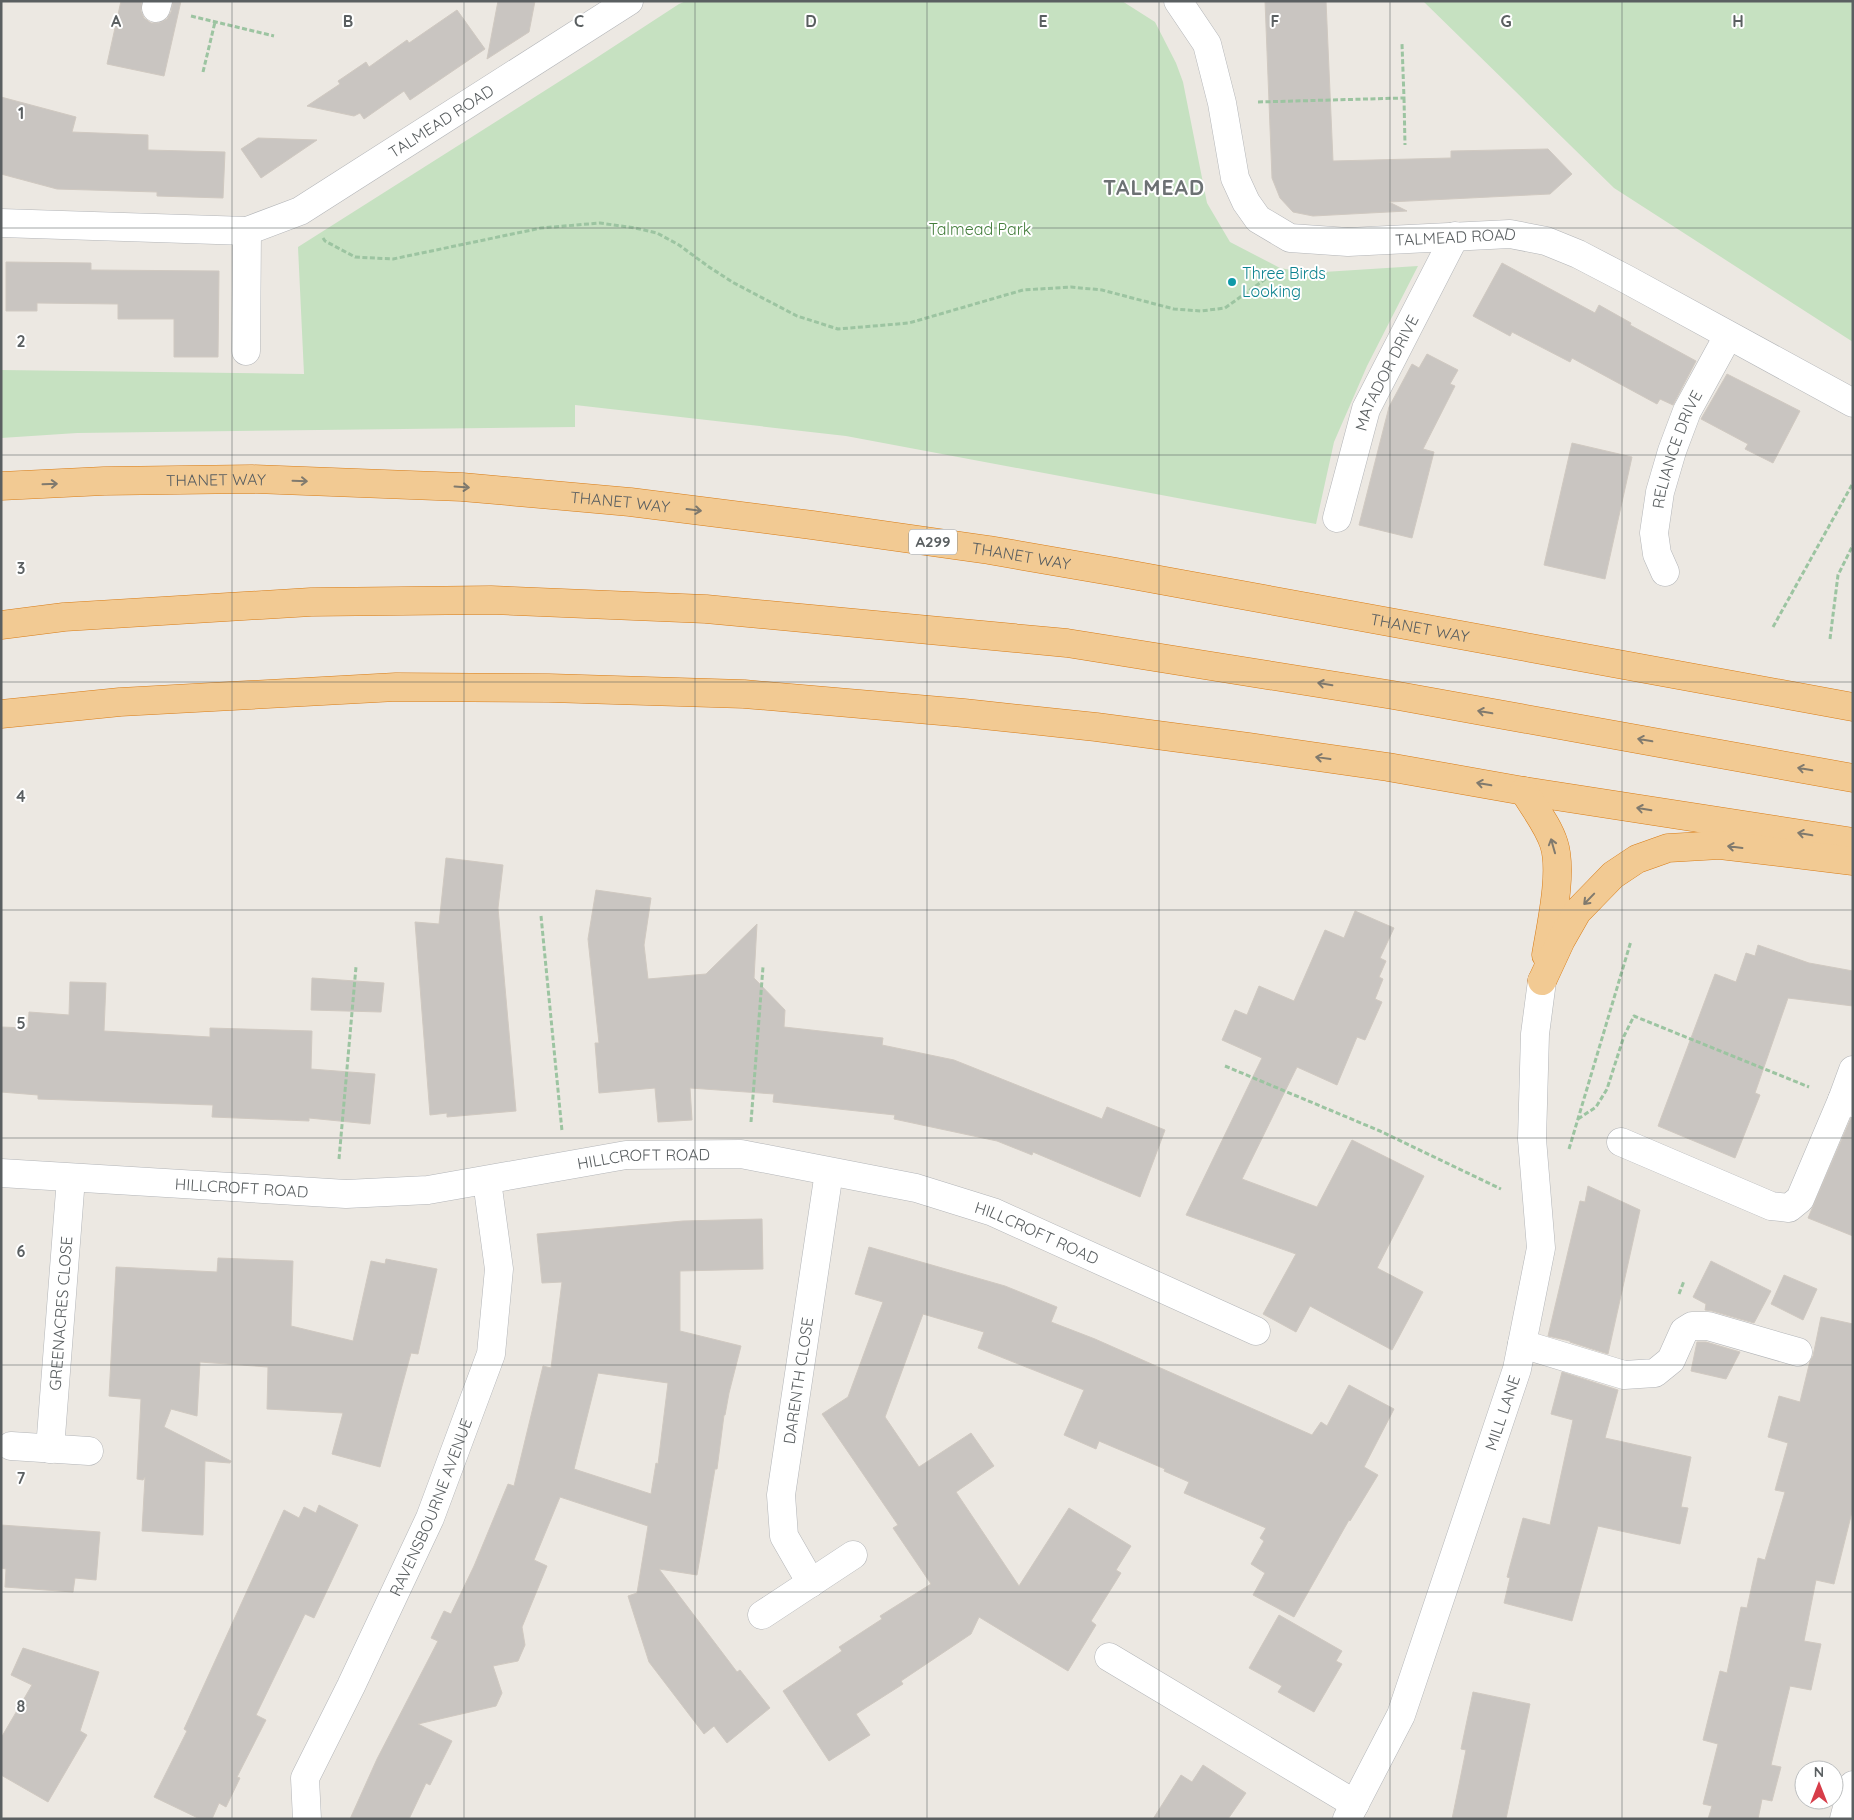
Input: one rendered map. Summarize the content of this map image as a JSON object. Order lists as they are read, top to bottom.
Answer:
{
  "streets": {
    "highway": ["THANET WAY", "A299"],
    "street": [
      "TALMEAD ROAD",
      "MATADOR DRIVE",
      "RELIANCE DRIVE",
      "HILLCROFT ROAD",
      "GREENACRES CLOSE",
      "DARENTH CLOSE",
      "MILL LANE",
      "RAVENSBOURNE AVENUE"
    ]
  },
  "crossings": [
    ["TALMEAD ROAD", "MATADOR DRIVE"],
    ["TALMEAD ROAD", "RELIANCE DRIVE"],
    ["HILLCROFT ROAD", "GREENACRES CLOSE"],
    ["HILLCROFT ROAD", "DARENTH CLOSE"],
    ["HILLCROFT ROAD", "RAVENSBOURNE AVENUE"]
  ],
  "districts": ["TALMEAD"],
  "parks": ["Talmead Park"],
  "places": ["Three Birds Looking"],
  "north": "top",
  "grid": {
    "columns": [
      "A",
      "B",
      "C",
      "D",
      "E",
      "F",
      "G",
      "H"
    ],
    "rows": [
      "1",
      "2",
      "3",
      "4",
      "5",
      "6",
      "7",
      "8"
    ]
  }
}
